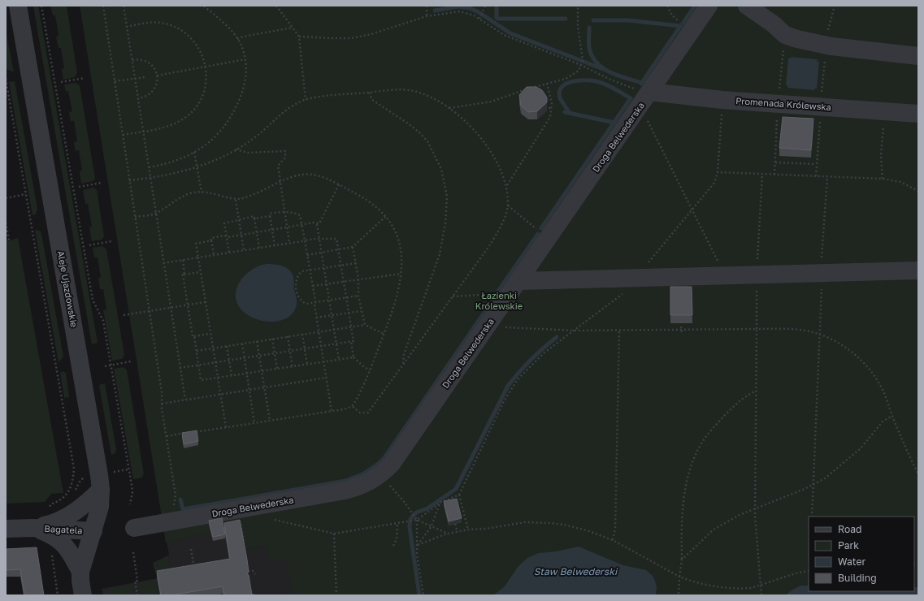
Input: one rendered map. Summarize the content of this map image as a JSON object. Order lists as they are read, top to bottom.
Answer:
{
  "streets": {
    "street": [
      "Promenada Królewska",
      "Droga Belwederska",
      "Aleje Ujazdowskie",
      "Bagatela"
    ]
  },
  "crossings": [
    ["Promenada Królewska", "Droga Belwederska"],
    ["Aleje Ujazdowskie", "Bagatela"]
  ],
  "water": ["Staw Belwederski"],
  "parks": ["Łazienki Królewskie"],
  "legend": [
    "Road",
    "Park",
    "Water",
    "Building"
  ]
}
